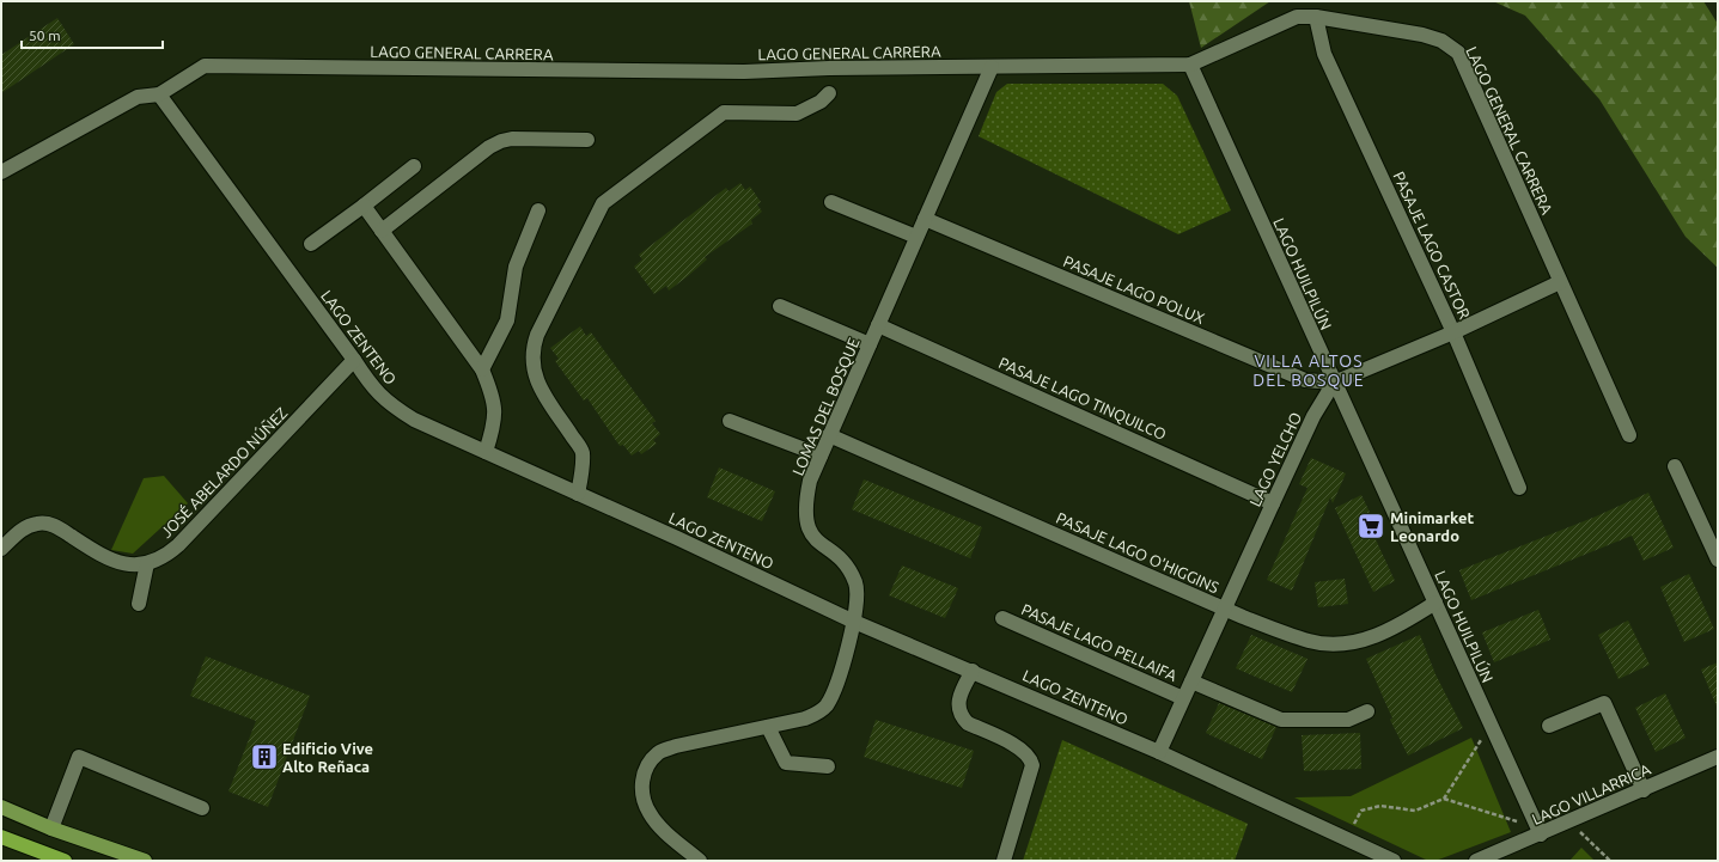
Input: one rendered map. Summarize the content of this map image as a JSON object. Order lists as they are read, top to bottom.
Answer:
{
  "streets": {
    "street": [
      "LAGO GENERAL CARRERA",
      "PASAJE LAGO CASTOR",
      "LAGO HUILPILÚN",
      "PASAJE LAGO POLUX",
      "LAGO ZENTENO",
      "PASAJE LAGO TINQUILCO",
      "LOMAS DEL BOSQUE",
      "LAGO YELCHO",
      "JOSÉ ABELARDO NÚÑEZ",
      "PASAJE LAGO O'HIGGINS",
      "PASAJE LAGO PELLAIFA",
      "LAGO VILLARRICA"
    ]
  },
  "crossings": [
    ["LAGO GENERAL CARRERA", "PASAJE LAGO CASTOR"],
    ["LAGO GENERAL CARRERA", "LAGO HUILPILÚN"],
    ["LAGO GENERAL CARRERA", "LAGO ZENTENO"],
    ["LAGO GENERAL CARRERA", "LOMAS DEL BOSQUE"],
    ["LAGO HUILPILÚN", "PASAJE LAGO POLUX"],
    ["LAGO HUILPILÚN", "LAGO YELCHO"],
    ["LAGO HUILPILÚN", "PASAJE LAGO O'HIGGINS"],
    ["LAGO HUILPILÚN", "LAGO VILLARRICA"],
    ["PASAJE LAGO POLUX", "LOMAS DEL BOSQUE"],
    ["PASAJE LAGO POLUX", "LAGO YELCHO"],
    ["LAGO ZENTENO", "LOMAS DEL BOSQUE"],
    ["LAGO ZENTENO", "LAGO YELCHO"],
    ["LAGO ZENTENO", "JOSÉ ABELARDO NÚÑEZ"],
    ["PASAJE LAGO TINQUILCO", "LOMAS DEL BOSQUE"],
    ["PASAJE LAGO TINQUILCO", "LAGO YELCHO"],
    ["LOMAS DEL BOSQUE", "PASAJE LAGO O'HIGGINS"],
    ["LAGO YELCHO", "PASAJE LAGO O'HIGGINS"],
    ["LAGO YELCHO", "PASAJE LAGO PELLAIFA"]
  ],
  "districts": ["VILLA ALTOS DEL BOSQUE"],
  "places": {
    "supermarket": ["Minimarket Leonardo"],
    "building": ["Edificio Vive Alto Reñaca"]
  },
  "scale_bar": "50 m"
}
